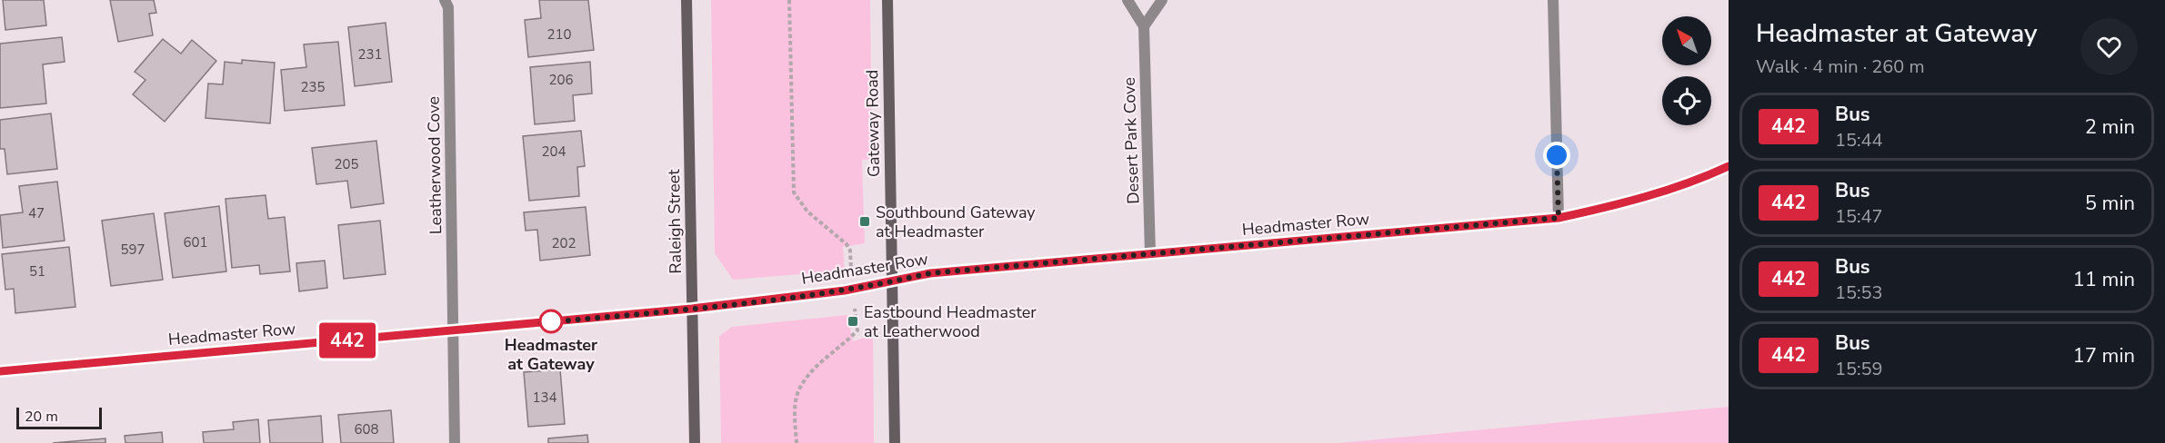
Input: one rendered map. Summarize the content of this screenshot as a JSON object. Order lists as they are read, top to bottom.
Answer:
{
  "streets": {
    "street": [
      "Gateway Road",
      "Desert Park Cove",
      "Leatherwood Cove",
      "Raleigh Street",
      "Headmaster Row"
    ]
  },
  "crossings": [
    ["Gateway Road", "Headmaster Row"],
    ["Desert Park Cove", "Headmaster Row"],
    ["Leatherwood Cove", "Headmaster Row"],
    ["Raleigh Street", "Headmaster Row"]
  ],
  "places": {
    "transit": ["Southbound Gateway at Headmaster", "Eastbound Headmaster at Leatherwood"],
    "other": ["Headmaster at Gateway"]
  },
  "lines": ["bus line 442"],
  "house_numbers": [
    "210",
    "231",
    "206",
    "235",
    "204",
    "205",
    "47",
    "601",
    "202",
    "597",
    "51",
    "134",
    "608"
  ],
  "scale_bar": "20 m",
  "north": "top left",
  "page": {
    "on_map": "442",
    "heading": ["Headmaster at Gateway", "Walk · 4 min · 260 m"],
    "list": [
      {
        "mark": "442",
        "name": "Bus",
        "note": "15:44",
        "value": "2 min"
      },
      {
        "mark": "442",
        "name": "Bus",
        "note": "15:47",
        "value": "5 min"
      },
      {
        "mark": "442",
        "name": "Bus",
        "note": "15:53",
        "value": "11 min"
      },
      {
        "mark": "442",
        "name": "Bus",
        "note": "15:59",
        "value": "17 min"
      }
    ],
    "scale": "20 m"
  }
}
